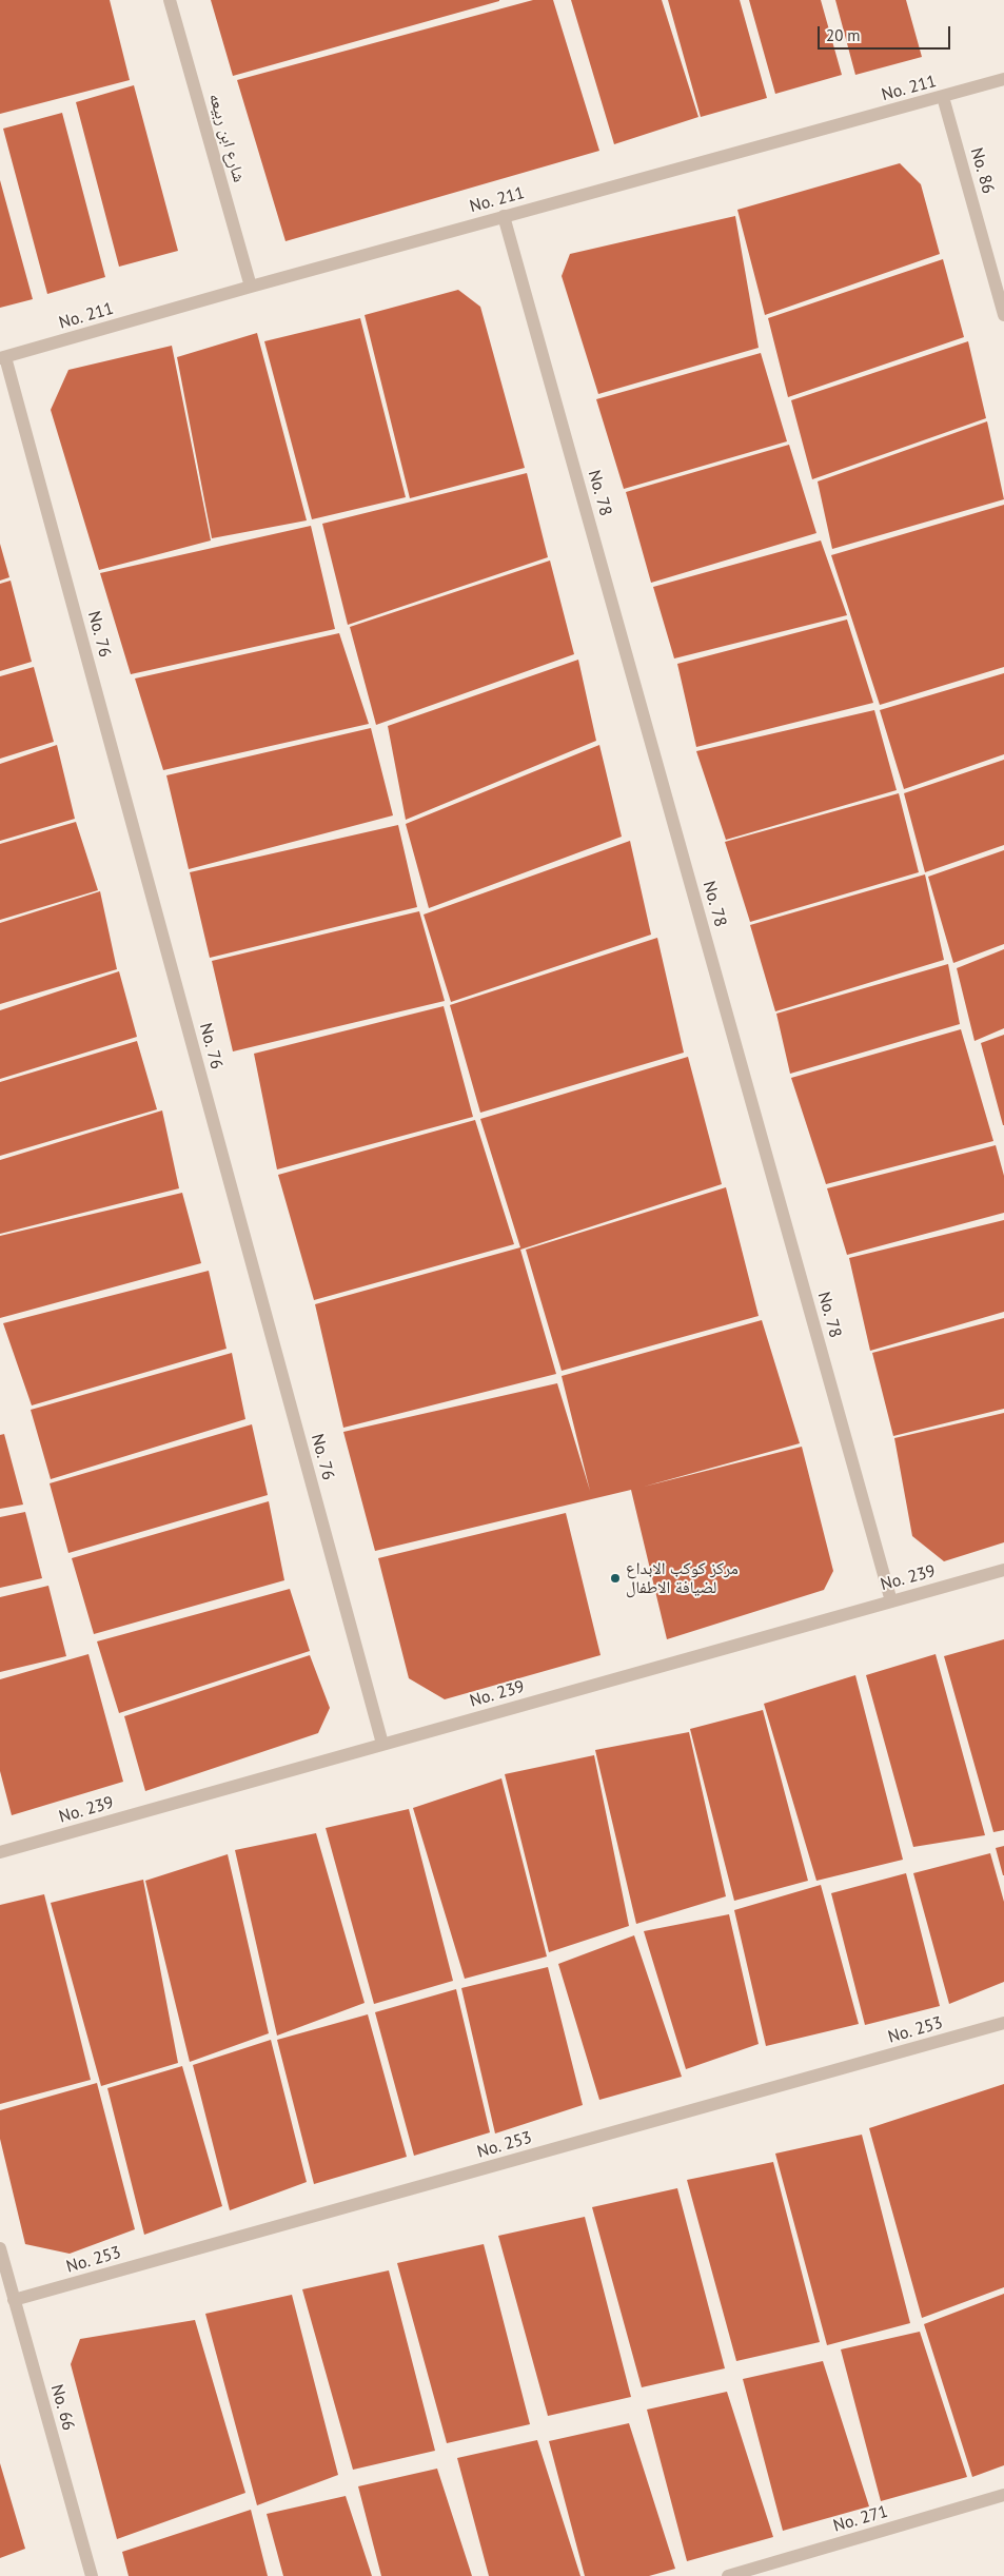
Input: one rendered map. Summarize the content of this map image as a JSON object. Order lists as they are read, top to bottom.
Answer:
{
  "streets": {
    "street": [
      "No. 211",
      "شارع ابن ربيعه",
      "No. 86",
      "No. 78",
      "No. 76",
      "No. 239",
      "No. 253",
      "No. 66",
      "No. 271"
    ]
  },
  "crossings": [
    ["No. 211", "شارع ابن ربيعه"],
    ["No. 211", "No. 86"],
    ["No. 211", "No. 78"],
    ["No. 211", "No. 76"],
    ["No. 78", "No. 239"],
    ["No. 76", "No. 239"],
    ["No. 253", "No. 66"]
  ],
  "places": ["مركز كوكب الابداع لضيافة الاطفال"],
  "scale_bar": "20 m"
}
